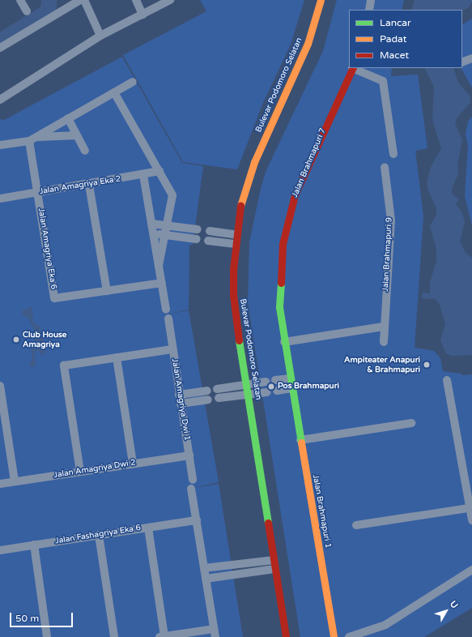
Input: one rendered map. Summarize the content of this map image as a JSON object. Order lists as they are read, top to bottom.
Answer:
{
  "streets": {
    "street": [
      "Bulevar Podomoro Selatan",
      "Jalan Brahmapuri 7",
      "Jalan Amagriya Eka 2",
      "Jalan Amagriya Eka 6",
      "Jalan Brahmapuri 9",
      "Jalan Amagriya Dwi 1",
      "Jalan Amagriya Dwi 2",
      "Jalan Brahmapuri 1",
      "Jalan Fashagriya Eka 6"
    ]
  },
  "crossings": [
    ["Jalan Brahmapuri 7", "Jalan Brahmapuri 1"],
    ["Jalan Amagriya Eka 2", "Jalan Amagriya Eka 6"],
    ["Jalan Amagriya Dwi 1", "Jalan Amagriya Dwi 2"]
  ],
  "places": ["Club House Amagriya", "Ampiteater Anapuri & Brahmapuri", "Pos Brahmapuri"],
  "legend": ["Lancar", "Padat", "Macet"],
  "scale_bar": "50 m",
  "north": "top right"
}
